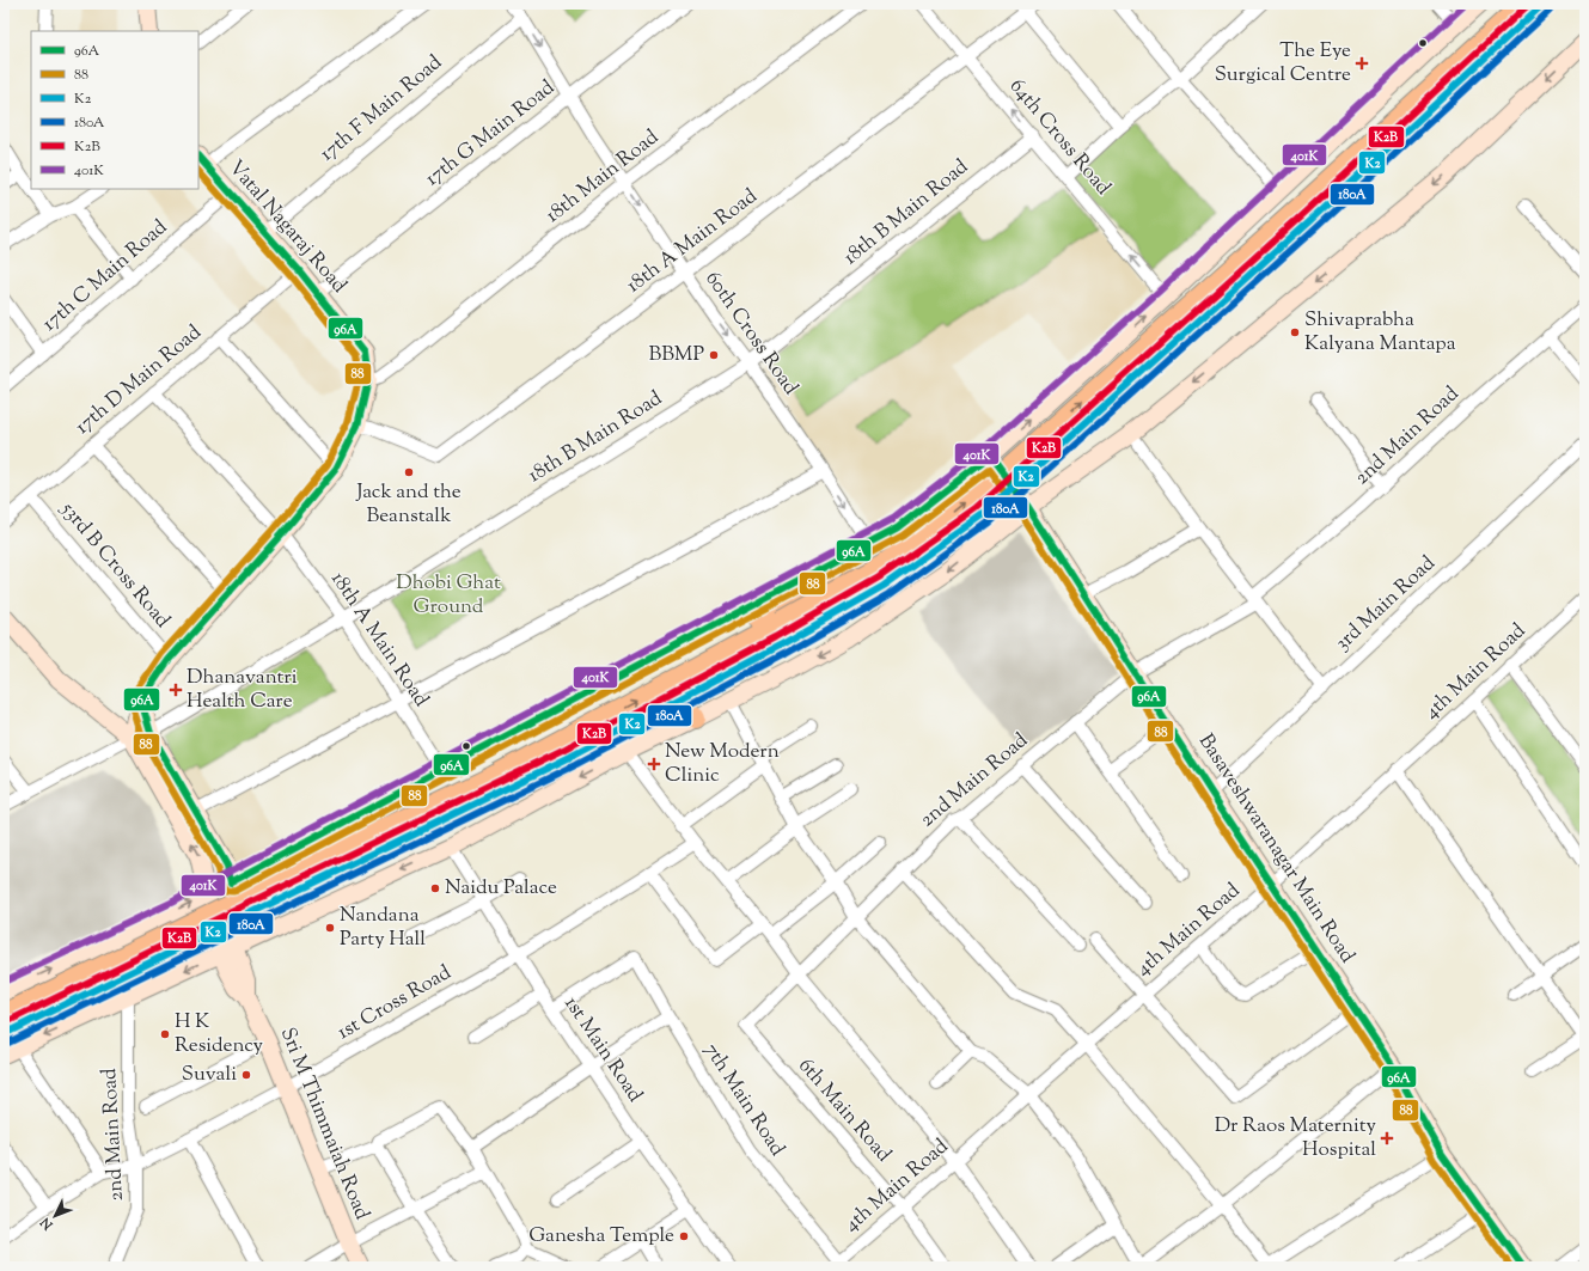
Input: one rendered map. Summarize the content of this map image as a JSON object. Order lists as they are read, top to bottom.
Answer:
{
  "streets": {
    "street": [
      "17th F Main Road",
      "17th G Main Road",
      "64th Cross Road",
      "18th Main Road",
      "18th B Main Road",
      "Vatal Nagaraj Road",
      "18th A Main Road",
      "17th C Main Road",
      "60th Cross Road",
      "17th D Main Road",
      "2nd Main Road",
      "53rd B Cross Road",
      "3rd Main Road",
      "4th Main Road",
      "Basaveshwaranagar Main Road",
      "1st Cross Road",
      "1st Main Road",
      "7th Main Road",
      "6th Main Road",
      "Sri M Thimmaiah Road"
    ]
  },
  "crossings": [
    ["17th F Main Road", "Vatal Nagaraj Road"],
    ["17th F Main Road", "60th Cross Road"],
    ["17th G Main Road", "Vatal Nagaraj Road"],
    ["17th G Main Road", "60th Cross Road"],
    ["64th Cross Road", "18th B Main Road"],
    ["64th Cross Road", "18th A Main Road"],
    ["18th Main Road", "Vatal Nagaraj Road"],
    ["18th Main Road", "60th Cross Road"],
    ["18th B Main Road", "Vatal Nagaraj Road"],
    ["18th B Main Road", "18th A Main Road"],
    ["18th B Main Road", "60th Cross Road"],
    ["Vatal Nagaraj Road", "18th A Main Road"],
    ["Vatal Nagaraj Road", "17th C Main Road"],
    ["Vatal Nagaraj Road", "17th D Main Road"],
    ["Vatal Nagaraj Road", "53rd B Cross Road"],
    ["18th A Main Road", "60th Cross Road"],
    ["18th A Main Road", "17th D Main Road"],
    ["17th D Main Road", "53rd B Cross Road"],
    ["2nd Main Road", "Basaveshwaranagar Main Road"],
    ["2nd Main Road", "1st Cross Road"],
    ["2nd Main Road", "6th Main Road"],
    ["3rd Main Road", "Basaveshwaranagar Main Road"],
    ["4th Main Road", "Basaveshwaranagar Main Road"],
    ["4th Main Road", "7th Main Road"],
    ["4th Main Road", "6th Main Road"],
    ["1st Cross Road", "1st Main Road"],
    ["1st Cross Road", "Sri M Thimmaiah Road"],
    ["1st Main Road", "7th Main Road"]
  ],
  "one_way": ["60th Cross Road"],
  "parks": ["Dhobi Ghat Ground"],
  "places": {
    "health": [
      "The Eye Surgical Centre",
      "Dhanavantri Health Care",
      "New Modern Clinic",
      "Dr Raos Maternity Hospital"
    ],
    "other": [
      "Shivaprabha Kalyana Mantapa",
      "BBMP",
      "Jack and the Beanstalk",
      "Naidu Palace",
      "Nandana Party Hall",
      "H K Residency",
      "Suvali",
      "Ganesha Temple"
    ]
  },
  "lines": [
    "transit line K2",
    "transit line K2B",
    "transit line 401K",
    "transit line 180A",
    "transit line 96A",
    "transit line 88"
  ],
  "legend": [
    "96A",
    "88",
    "K2",
    "180A",
    "K2B",
    "401K"
  ],
  "north": "bottom left"
}
